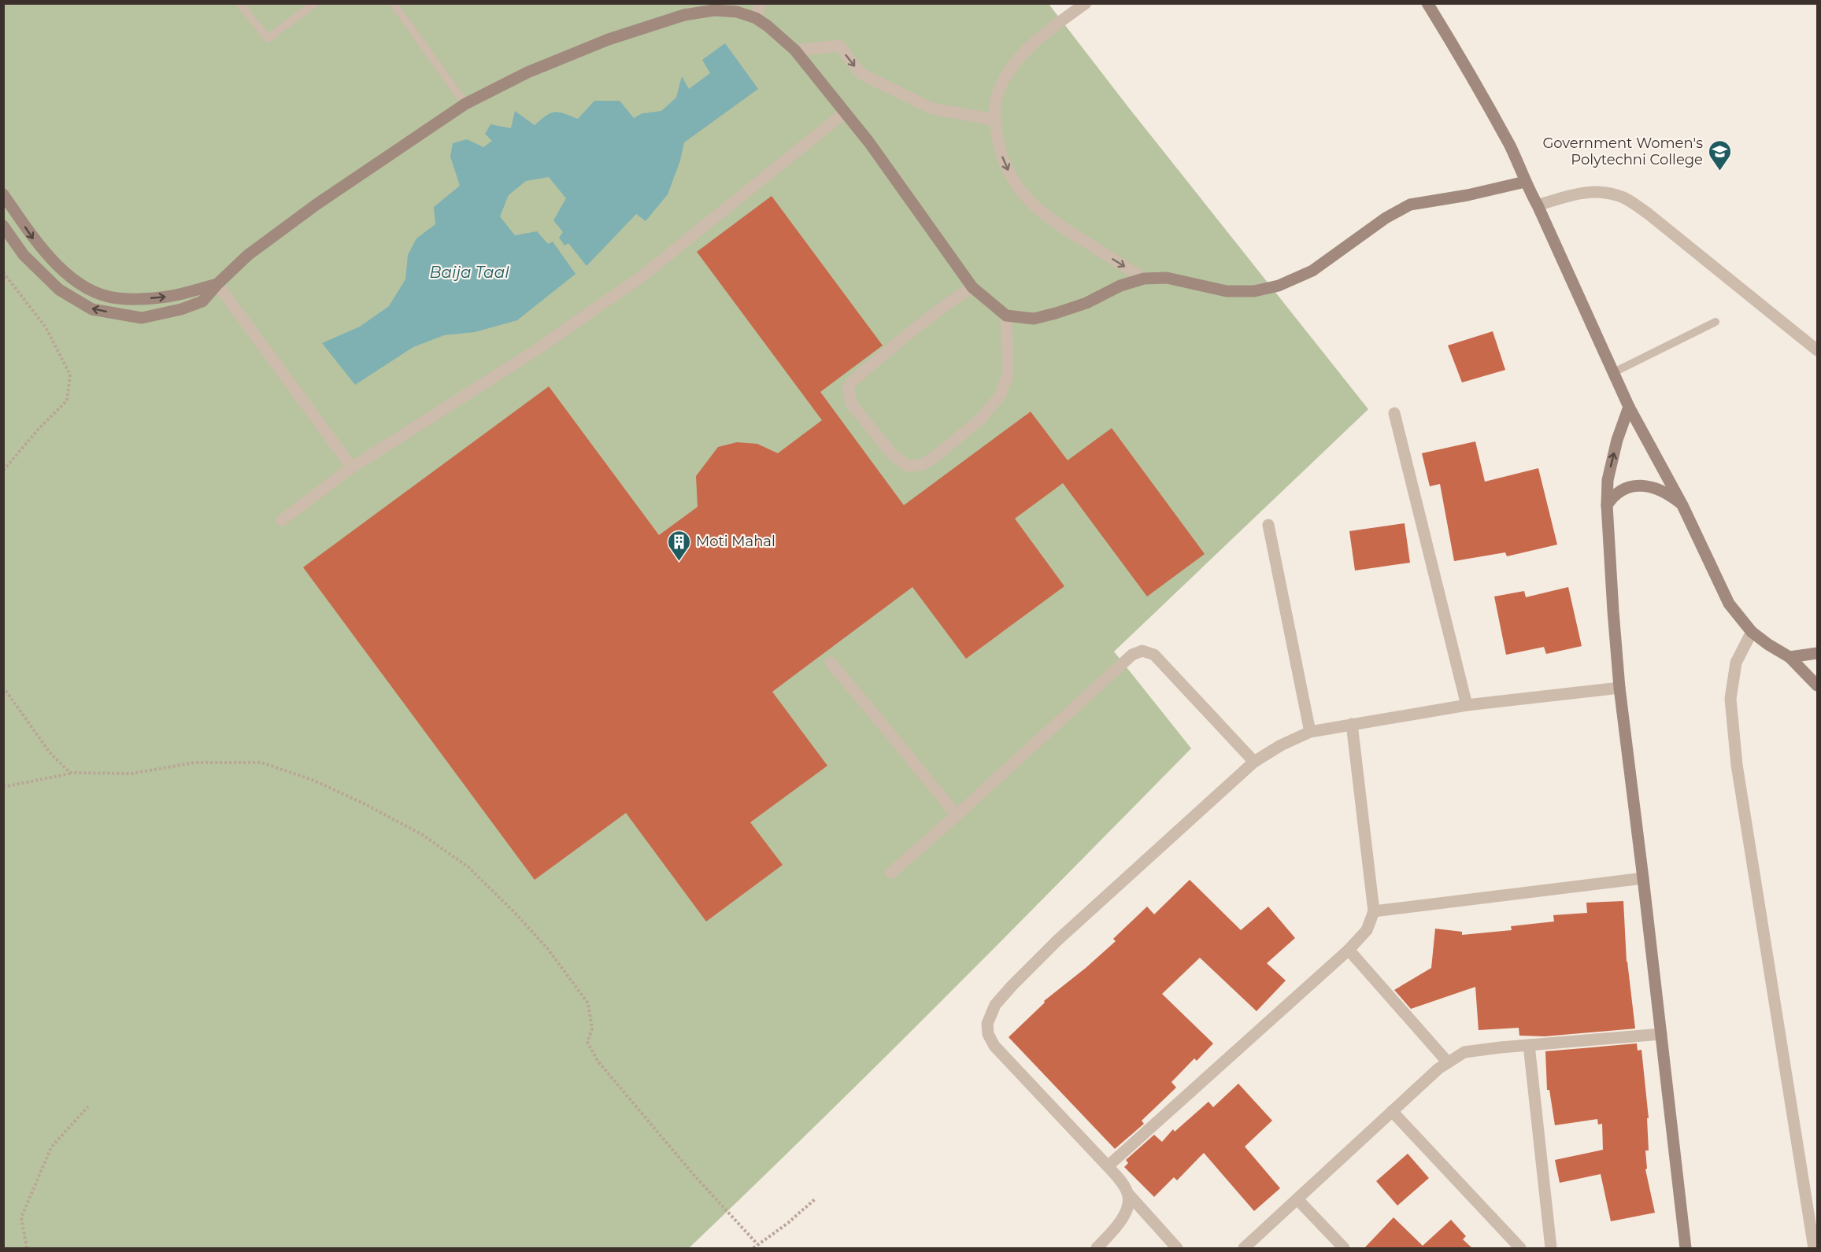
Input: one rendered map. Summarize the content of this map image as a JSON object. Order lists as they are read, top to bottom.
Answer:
{
  "water": ["Baija Taal"],
  "places": {
    "school or university": ["Government Women's Polytechni College"],
    "building": ["Moti Mahal"]
  }
}
